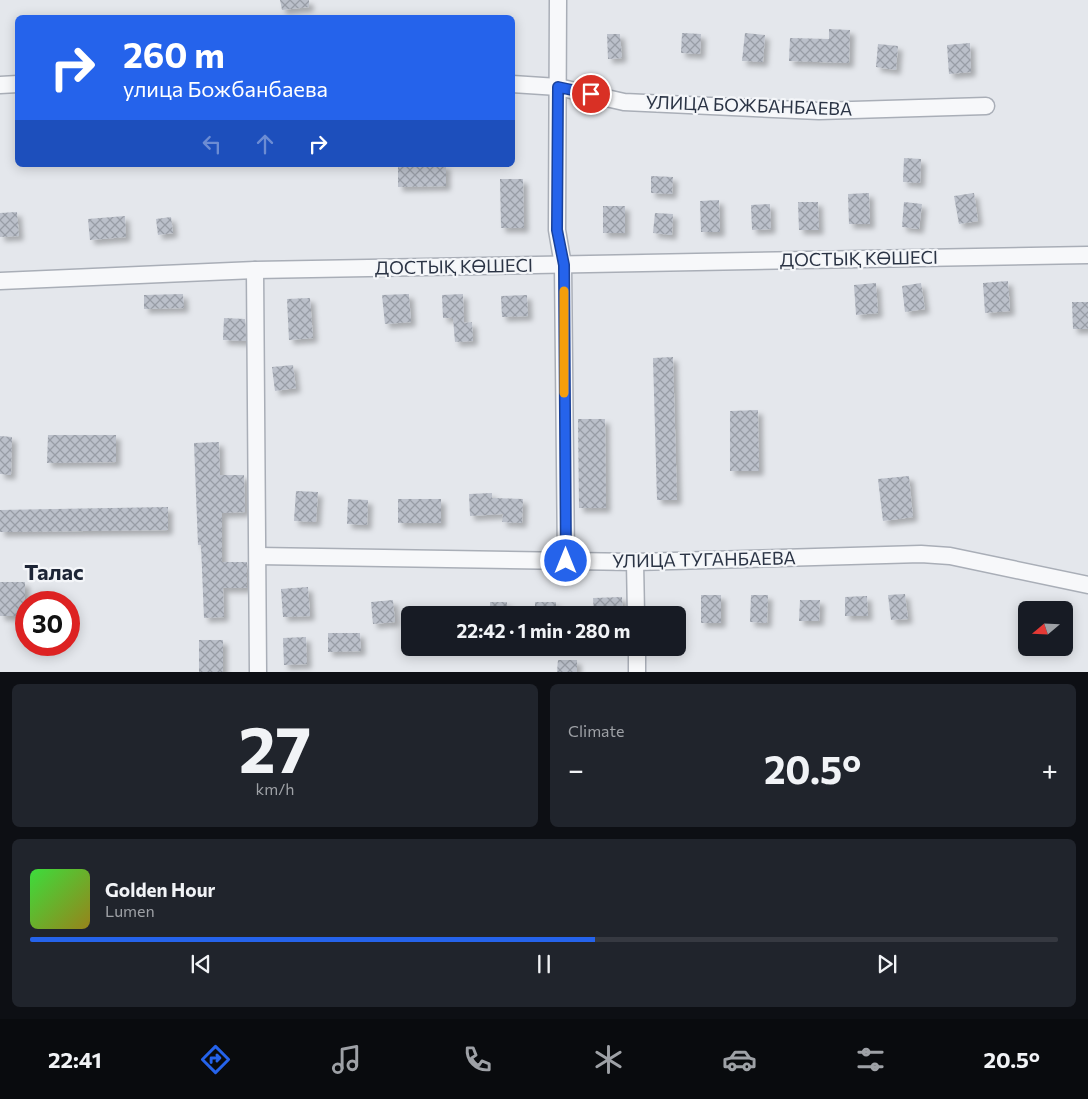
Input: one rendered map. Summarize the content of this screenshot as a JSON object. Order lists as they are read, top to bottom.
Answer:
{
  "streets": {
    "street": ["УЛИЦА БОЖБАНБАЕВА", "ДОСТЫҚ КӨШЕСІ", "УЛИЦА ТУГАНБАЕВА"]
  },
  "districts": ["Талас"],
  "north": "left",
  "page": {
    "turn": ["260 m", "улица Божбанбаева"],
    "limit": "30",
    "trip": "22:42 · 1 min · 280 m",
    "tile": [
      ["27", "km/h"],
      "Climate"
    ],
    "heat": ["−", "20.5°", "+"],
    "song": ["Golden Hour", "Lumen"],
    "tabs": ["22:41", "20.5°"]
  }
}
